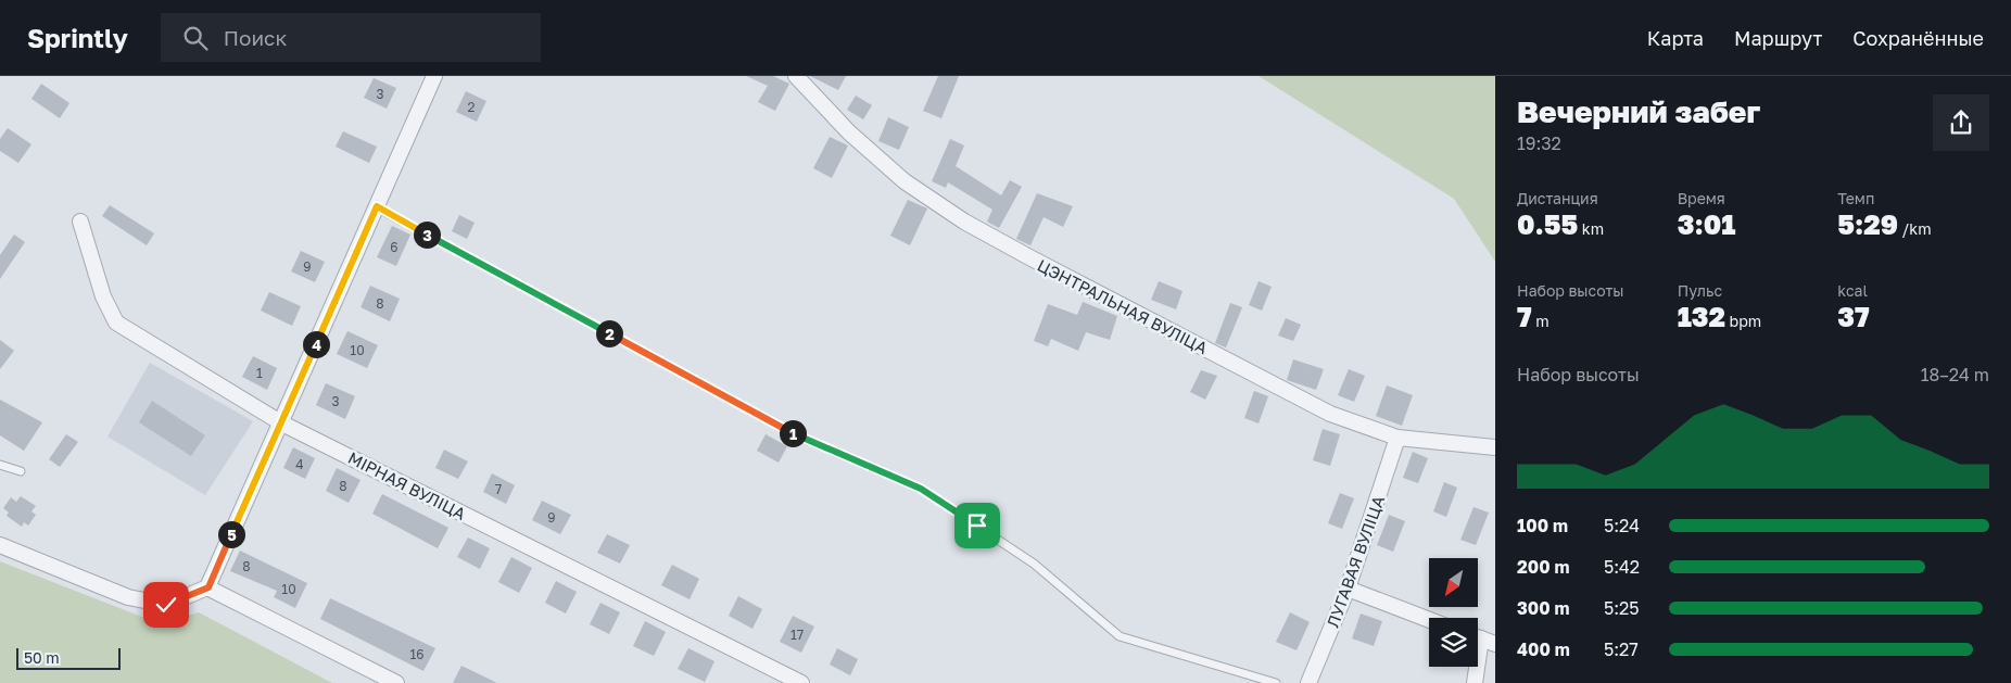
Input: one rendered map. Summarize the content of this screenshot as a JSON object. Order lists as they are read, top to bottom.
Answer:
{
  "streets": {
    "street": ["ЦЭНТРАЛЬНАЯ ВУЛІЦА", "МІРНАЯ ВУЛІЦА", "ЛУГАВАЯ ВУЛІЦА"]
  },
  "crossings": [
    ["ЦЭНТРАЛЬНАЯ ВУЛІЦА", "ЛУГАВАЯ ВУЛІЦА"]
  ],
  "house_numbers": [
    "3",
    "2",
    "6",
    "9",
    "8",
    "10",
    "1",
    "3",
    "4",
    "8",
    "7",
    "9",
    "8",
    "10",
    "17",
    "16"
  ],
  "scale_bar": "50 m",
  "north": "bottom left",
  "page": {
    "header": "Sprintly",
    "search": "Поиск",
    "nav": ["Карта", "Маршрут", "Сохранённые"],
    "heading": ["Вечерний забег", "19:32"],
    "stats": [
      ["Дистанция", "0.55 km"],
      ["Время", "3:01"],
      ["Темп", "5:29 /km"],
      ["Набор высоты", "7 m"],
      ["Пульс", "132 bpm"],
      ["kcal", "37"]
    ],
    "pins": [
      "3",
      "2",
      "4",
      "1",
      "5"
    ],
    "chart": ["Набор высоты", "18–24 m"],
    "list": [
      {
        "name": "100 m",
        "note": "5:24"
      },
      {
        "name": "200 m",
        "note": "5:42"
      },
      {
        "name": "300 m",
        "note": "5:25"
      },
      {
        "name": "400 m",
        "note": "5:27"
      }
    ],
    "scale": "50 m"
  }
}
